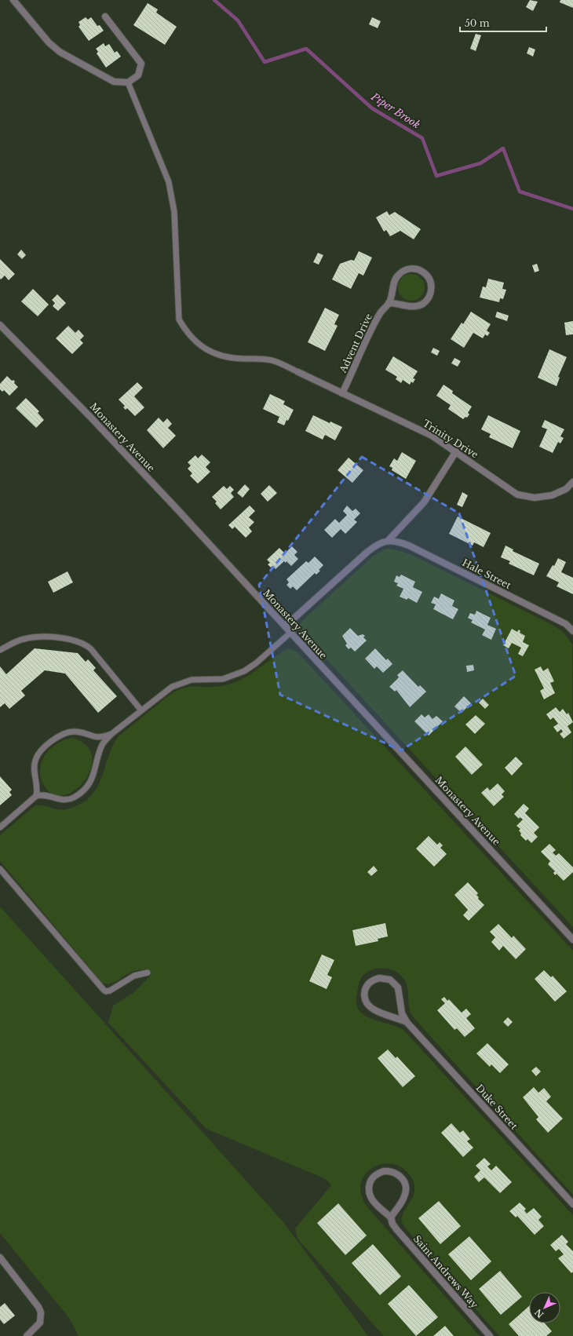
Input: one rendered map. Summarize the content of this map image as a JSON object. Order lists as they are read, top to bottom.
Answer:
{
  "streets": {
    "street": [
      "Advent Drive",
      "Monastery Avenue",
      "Trinity Drive",
      "Hale Street",
      "Duke Street",
      "Saint Andrews Way"
    ]
  },
  "crossings": [
    ["Advent Drive", "Trinity Drive"]
  ],
  "water": ["Piper Brook"],
  "scale_bar": "50 m",
  "north": "bottom left"
}
